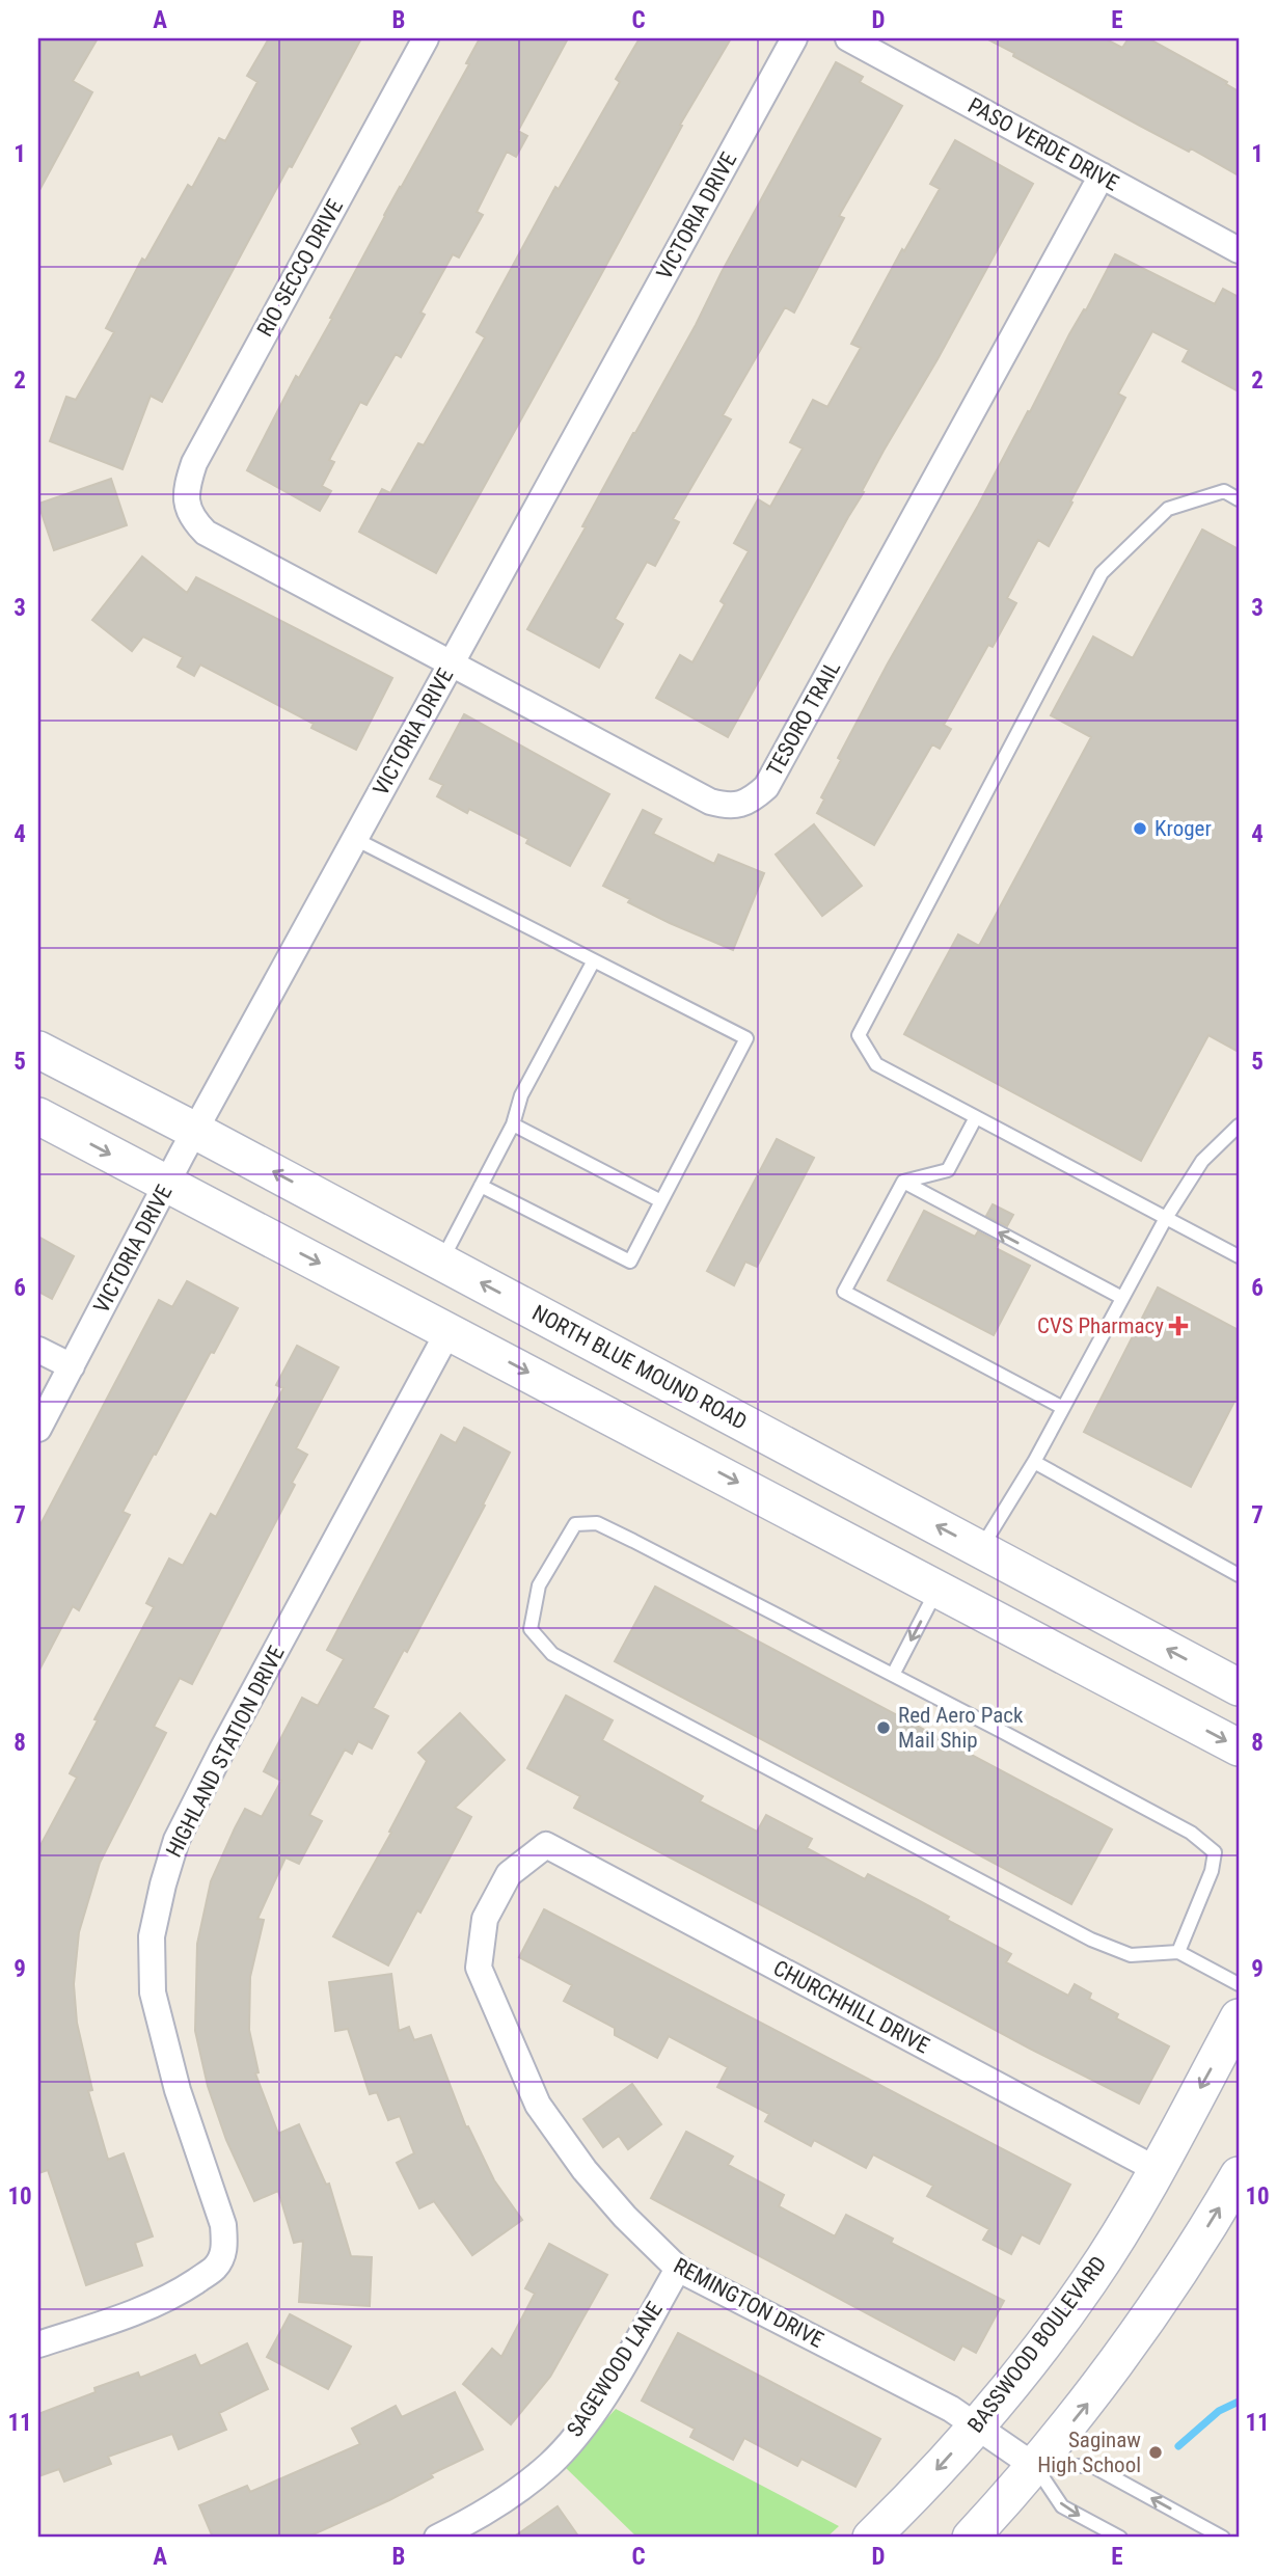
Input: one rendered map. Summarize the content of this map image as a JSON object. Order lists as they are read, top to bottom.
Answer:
{
  "streets": {
    "main road": ["NORTH BLUE MOUND ROAD", "BASSWOOD BOULEVARD"],
    "street": [
      "PASO VERDE DRIVE",
      "VICTORIA DRIVE",
      "RIO SECCO DRIVE",
      "TESORO TRAIL",
      "HIGHLAND STATION DRIVE",
      "CHURCHHILL DRIVE",
      "REMINGTON DRIVE",
      "SAGEWOOD LANE"
    ]
  },
  "crossings": [
    ["PASO VERDE DRIVE", "TESORO TRAIL"],
    ["VICTORIA DRIVE", "TESORO TRAIL"],
    ["VICTORIA DRIVE", "NORTH BLUE MOUND ROAD"],
    ["RIO SECCO DRIVE", "TESORO TRAIL"],
    ["CHURCHHILL DRIVE", "REMINGTON DRIVE"],
    ["CHURCHHILL DRIVE", "BASSWOOD BOULEVARD"],
    ["REMINGTON DRIVE", "BASSWOOD BOULEVARD"],
    ["REMINGTON DRIVE", "SAGEWOOD LANE"]
  ],
  "places": {
    "other": ["Kroger", "Red Aero Pack Mail Ship", "Saginaw High School"],
    "health": ["CVS Pharmacy"]
  },
  "grid": {
    "columns": [
      "A",
      "B",
      "C",
      "D",
      "E"
    ],
    "rows": [
      "1",
      "2",
      "3",
      "4",
      "5",
      "6",
      "7",
      "8",
      "9",
      "10",
      "11"
    ]
  }
}
